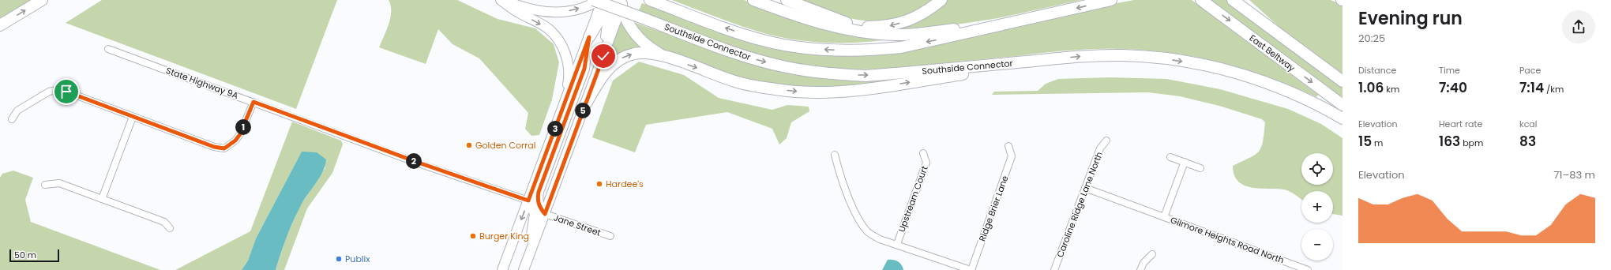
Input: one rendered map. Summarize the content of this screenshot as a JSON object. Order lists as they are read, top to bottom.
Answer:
{
  "streets": {
    "highway": ["Southside Connector", "East Beltway"],
    "street": [
      "State Highway 9A",
      "Upstream Court",
      "Caroline Ridge Lane North",
      "Ridge Brier Lane",
      "Jane Street",
      "Gilmore Heights Road North"
    ]
  },
  "crossings": [
    ["Caroline Ridge Lane North", "Gilmore Heights Road North"]
  ],
  "places": [
    "Golden Corral",
    "Hardee's",
    "Burger King",
    "Publix"
  ],
  "scale_bar": "50 m",
  "page": {
    "heading": ["Evening run", "20:25"],
    "stats": [
      ["Distance", "1.06 km"],
      ["Time", "7:40"],
      ["Pace", "7:14 /km"],
      ["Elevation", "15 m"],
      ["Heart rate", "163 bpm"],
      ["kcal", "83"]
    ],
    "pins": [
      "5",
      "1",
      "3",
      "2"
    ],
    "map_buttons": ["+", "−"],
    "chart": ["Elevation", "71–83 m"],
    "scale": "50 m"
  }
}
